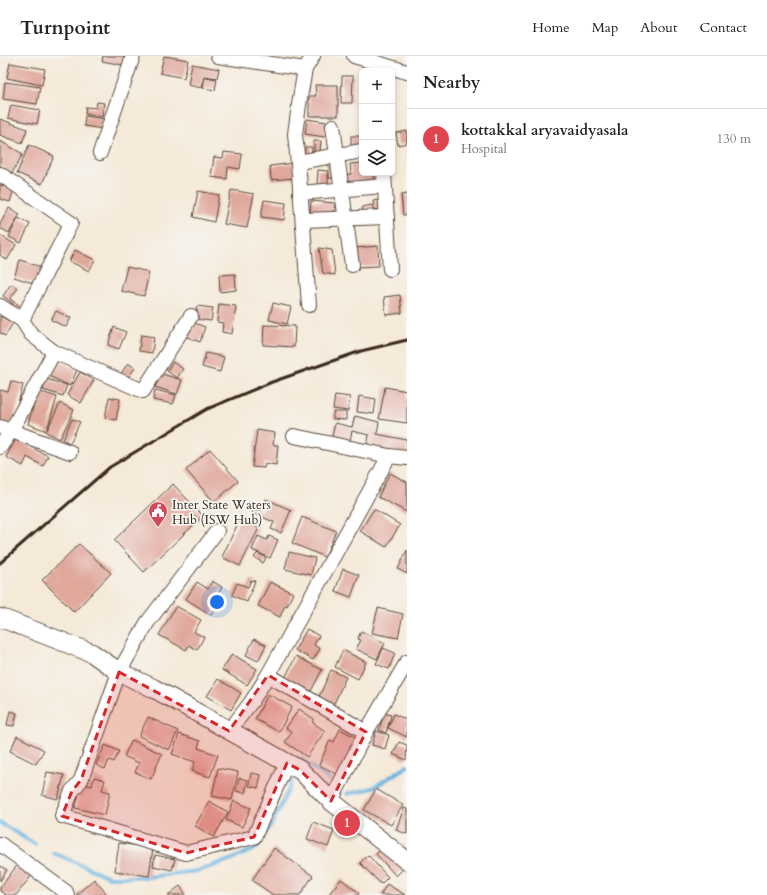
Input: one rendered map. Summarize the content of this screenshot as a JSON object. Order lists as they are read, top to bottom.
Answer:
{
  "places": {
    "public building": ["Inter State Waters Hub (ISW Hub)"]
  },
  "page": {
    "header": "Turnpoint",
    "nav": [
      "Home",
      "Map",
      "About",
      "Contact"
    ],
    "heading": "Nearby",
    "map_buttons": ["+", "−"],
    "list": [
      {
        "mark": "1",
        "name": "kottakkal aryavaidyasala",
        "note": "Hospital",
        "value": "130 m"
      }
    ],
    "pins": "1"
  }
}
